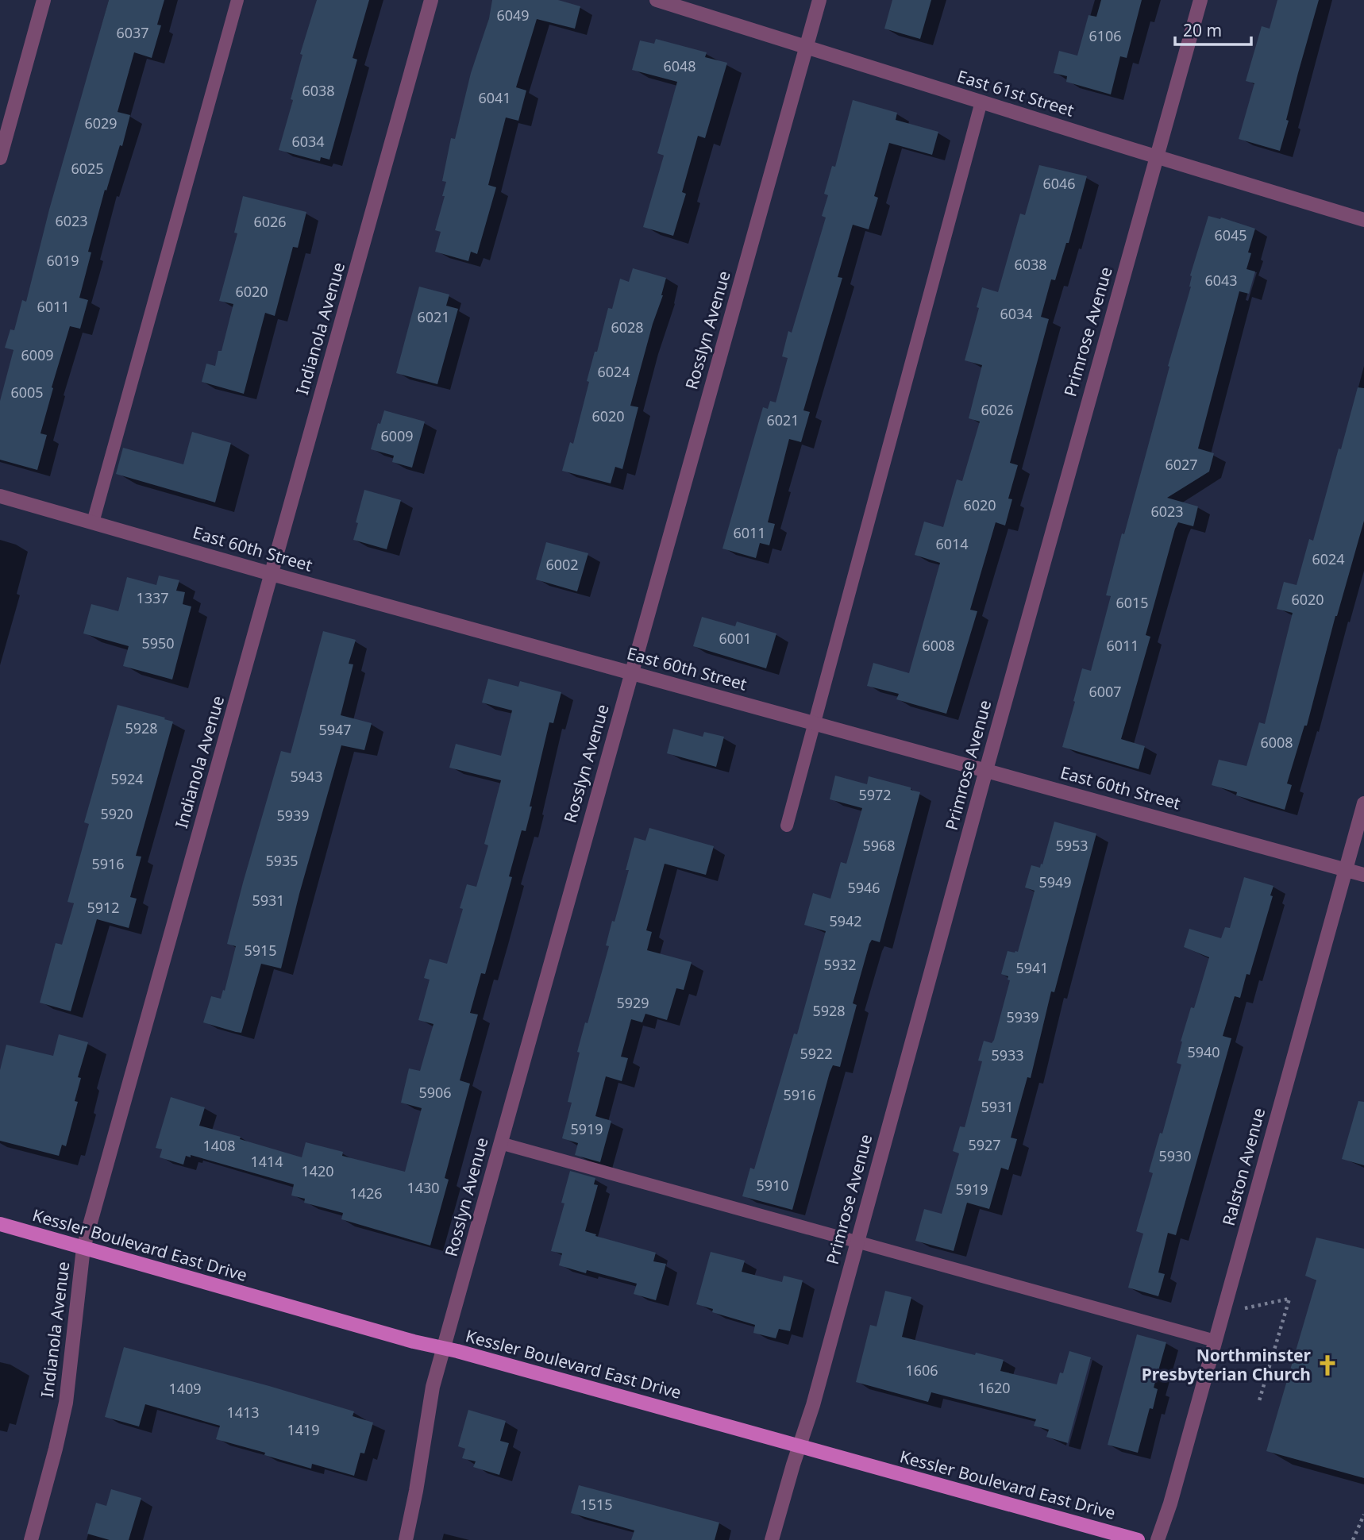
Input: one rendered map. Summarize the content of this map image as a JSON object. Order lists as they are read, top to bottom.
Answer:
{
  "streets": {
    "main road": ["Kessler Boulevard East Drive"],
    "street": [
      "East 61st Street",
      "Indianola Avenue",
      "Rosslyn Avenue",
      "Primrose Avenue",
      "East 60th Street",
      "Ralston Avenue"
    ]
  },
  "crossings": [
    ["East 61st Street", "Rosslyn Avenue"],
    ["East 61st Street", "Primrose Avenue"],
    ["Indianola Avenue", "East 60th Street"],
    ["Indianola Avenue", "Kessler Boulevard East Drive"],
    ["Rosslyn Avenue", "East 60th Street"],
    ["Rosslyn Avenue", "Kessler Boulevard East Drive"],
    ["Primrose Avenue", "East 60th Street"],
    ["Primrose Avenue", "Kessler Boulevard East Drive"],
    ["East 60th Street", "Ralston Avenue"]
  ],
  "places": {
    "church": ["Northminster Presbyterian Church"]
  },
  "house_numbers": [
    "6049",
    "6037",
    "6106",
    "6048",
    "6038",
    "6041",
    "6029",
    "6034",
    "6025",
    "6046",
    "6023",
    "6026",
    "6045",
    "6019",
    "6038",
    "6043",
    "6020",
    "6011",
    "6034",
    "6021",
    "6028",
    "6009",
    "6024",
    "6005",
    "6026",
    "6020",
    "6021",
    "6009",
    "6027",
    "6020",
    "6023",
    "6011",
    "6014",
    "6024",
    "6002",
    "1337",
    "6020",
    "6015",
    "6001",
    "5950",
    "6008",
    "6011",
    "6007",
    "5928",
    "5947",
    "6008",
    "5943",
    "5924",
    "5972",
    "5920",
    "5939",
    "5968",
    "5953",
    "5935",
    "5916",
    "5949",
    "5946",
    "5931",
    "5912",
    "5942",
    "5915",
    "5932",
    "5941",
    "5929",
    "5928",
    "5939",
    "5940",
    "5922",
    "5933",
    "5906",
    "5916",
    "5931",
    "5919",
    "5927",
    "1408",
    "5930",
    "1414",
    "1420",
    "5910",
    "1430",
    "5919",
    "1426",
    "1606",
    "1620",
    "1409",
    "1413",
    "1419",
    "1515"
  ],
  "scale_bar": "20 m"
}
